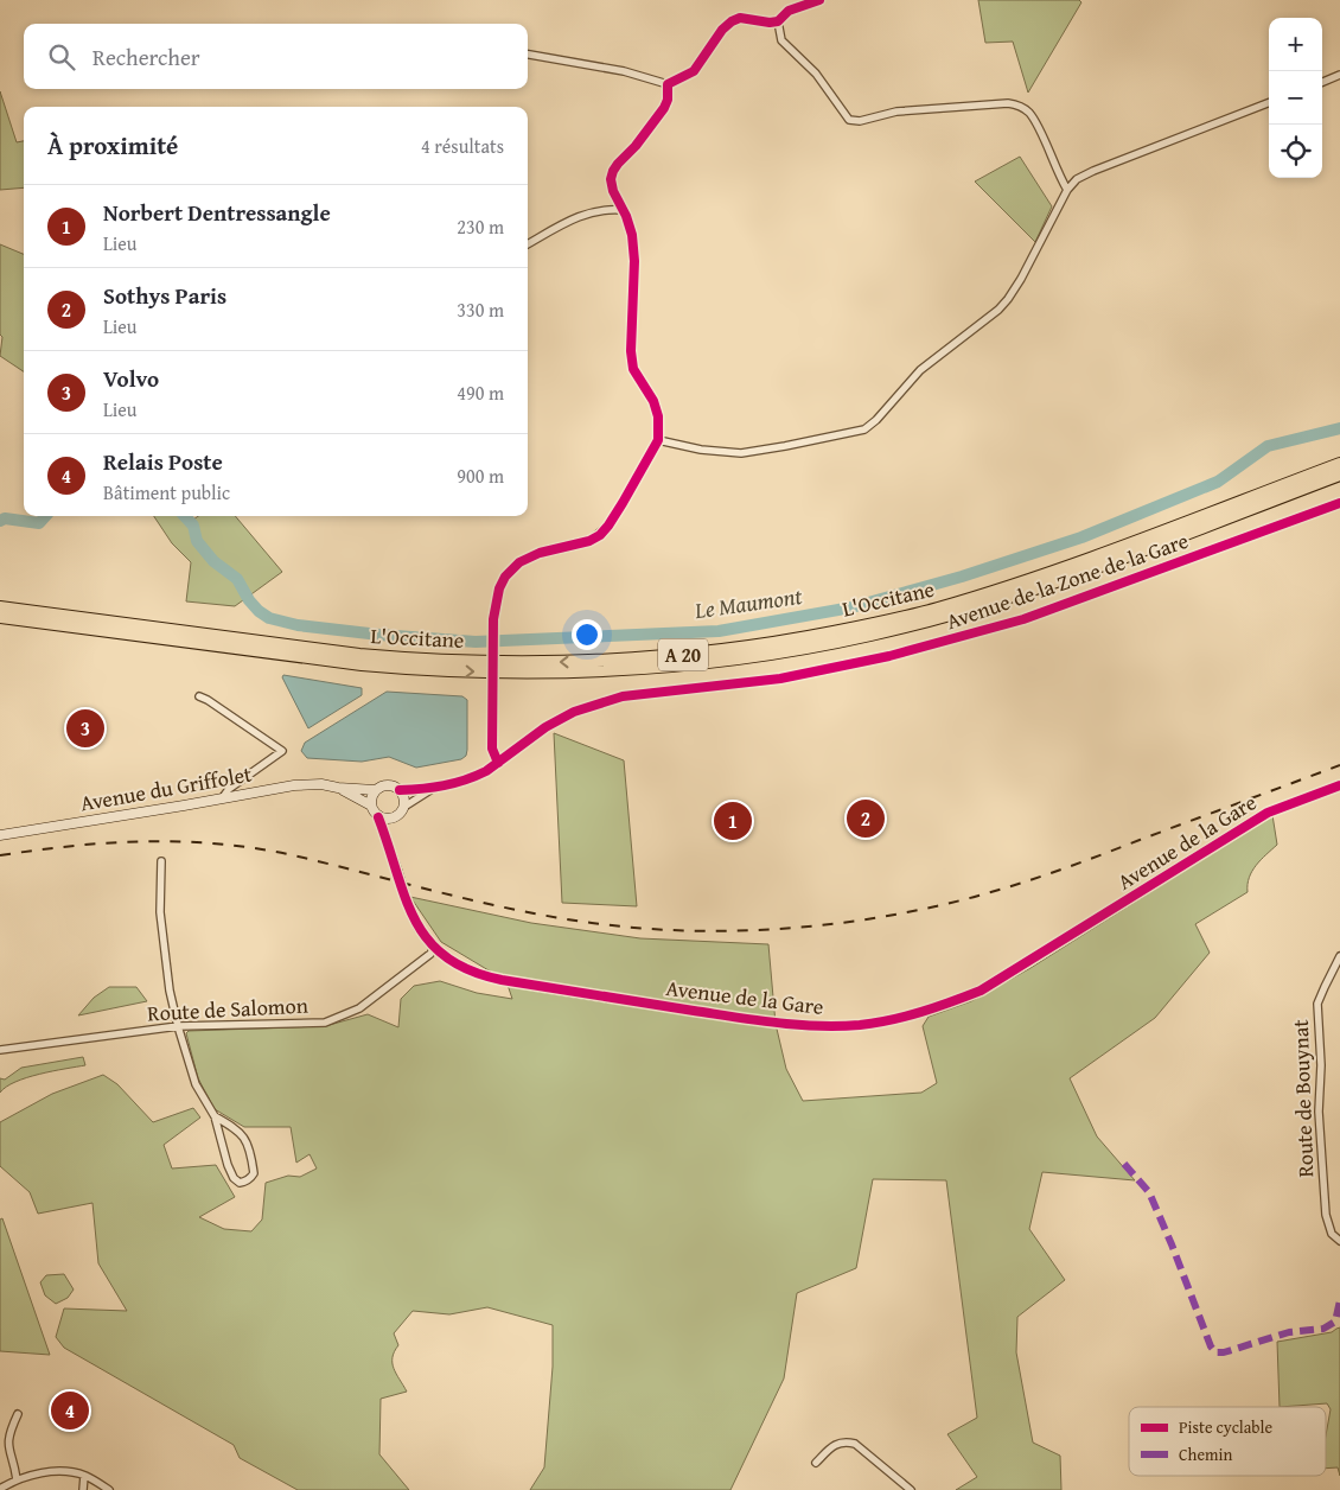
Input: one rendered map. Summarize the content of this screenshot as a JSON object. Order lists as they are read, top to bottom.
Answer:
{
  "streets": {
    "highway": ["L'Occitane", "A 20"],
    "street": [
      "Avenue de la Zone de la Gare",
      "Avenue du Griffolet",
      "Avenue de la Gare",
      "Route de Salomon",
      "Route de Bouynat"
    ]
  },
  "crossings": [
    ["Avenue de la Zone de la Gare", "Avenue du Griffolet"],
    ["Avenue de la Zone de la Gare", "Avenue de la Gare"],
    ["Avenue du Griffolet", "Avenue de la Gare"],
    ["Avenue de la Gare", "Route de Salomon"]
  ],
  "water": ["Le Maumont"],
  "legend": ["Piste cyclable", "Chemin"],
  "page": {
    "map_buttons": ["+", "−"],
    "search": "Rechercher",
    "heading": ["À proximité", "4 résultats"],
    "list": [
      {
        "mark": "1",
        "name": "Norbert Dentressangle",
        "note": "Lieu",
        "value": "230 m"
      },
      {
        "mark": "2",
        "name": "Sothys Paris",
        "note": "Lieu",
        "value": "330 m"
      },
      {
        "mark": "3",
        "name": "Volvo",
        "note": "Lieu",
        "value": "490 m"
      },
      {
        "mark": "4",
        "name": "Relais Poste",
        "note": "Bâtiment public",
        "value": "900 m"
      }
    ],
    "pins": [
      "3",
      "2",
      "1",
      "4"
    ]
  }
}
